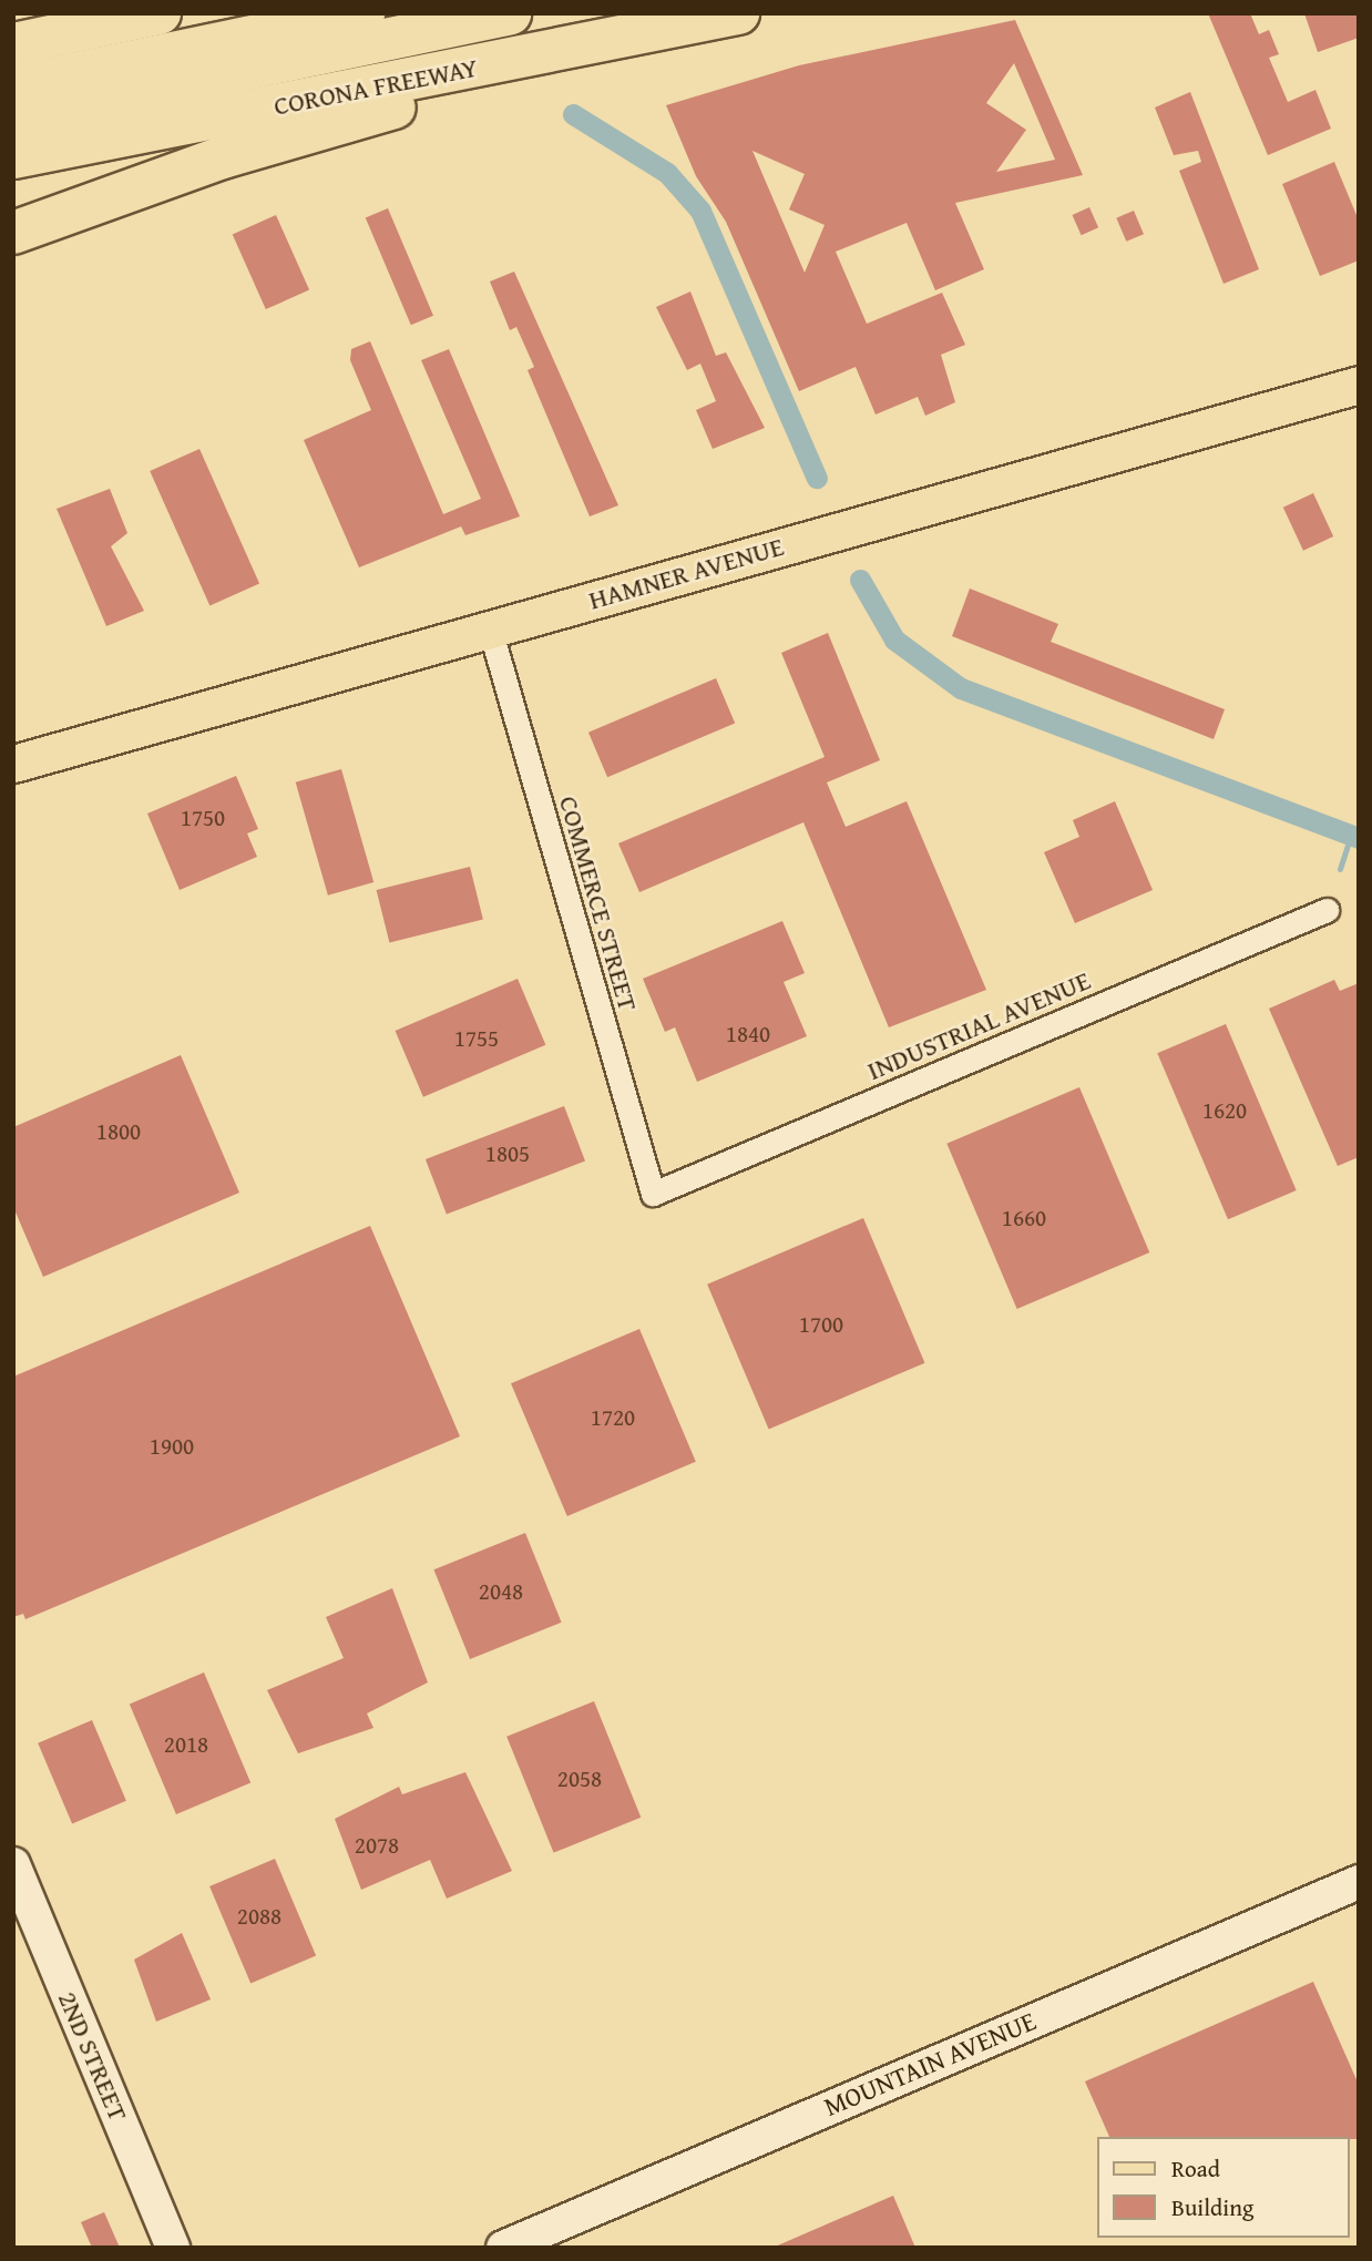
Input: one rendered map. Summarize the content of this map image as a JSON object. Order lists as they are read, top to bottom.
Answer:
{
  "streets": {
    "highway": ["CORONA FREEWAY"],
    "main road": ["HAMNER AVENUE", "2ND STREET", "MOUNTAIN AVENUE"],
    "street": ["COMMERCE STREET", "INDUSTRIAL AVENUE"]
  },
  "crossings": [
    ["HAMNER AVENUE", "COMMERCE STREET"],
    ["COMMERCE STREET", "INDUSTRIAL AVENUE"]
  ],
  "house_numbers": [
    "1750",
    "1840",
    "1755",
    "1620",
    "1800",
    "1805",
    "1660",
    "1700",
    "1720",
    "1900",
    "2048",
    "2018",
    "2058",
    "2078",
    "2088"
  ],
  "legend": ["Road", "Building"]
}
